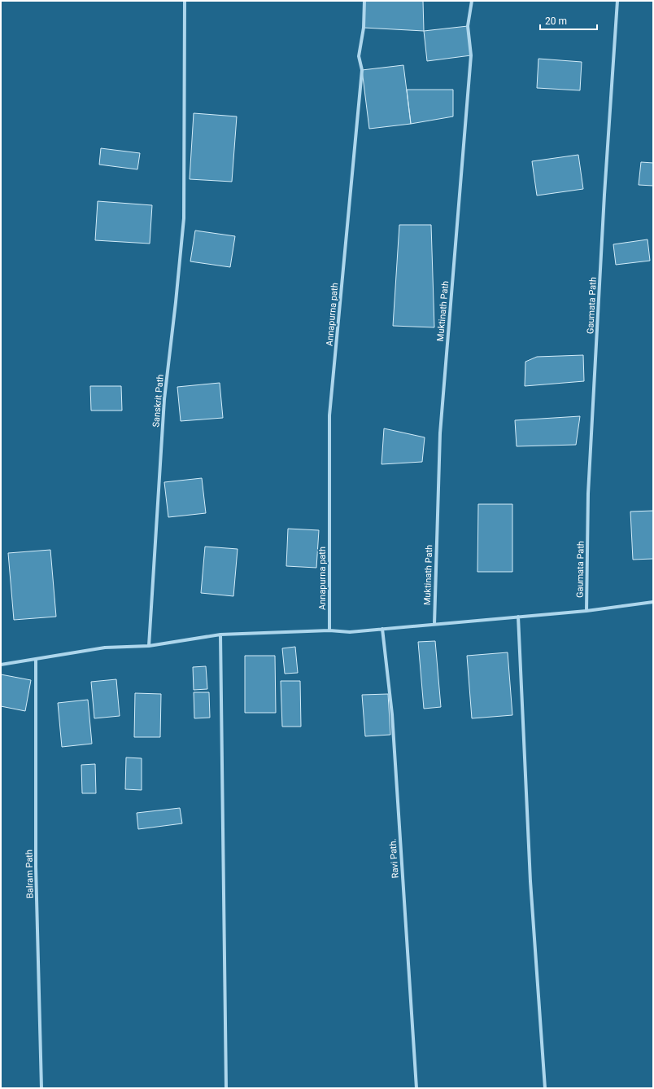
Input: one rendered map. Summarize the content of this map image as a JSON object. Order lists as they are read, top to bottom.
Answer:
{
  "streets": {
    "street": [
      "Gaumata Path",
      "Muktinath Path",
      "Annapurna path",
      "Sanskrit Path",
      "Ravi Path.",
      "Balram Path"
    ]
  },
  "scale_bar": "20 m"
}
